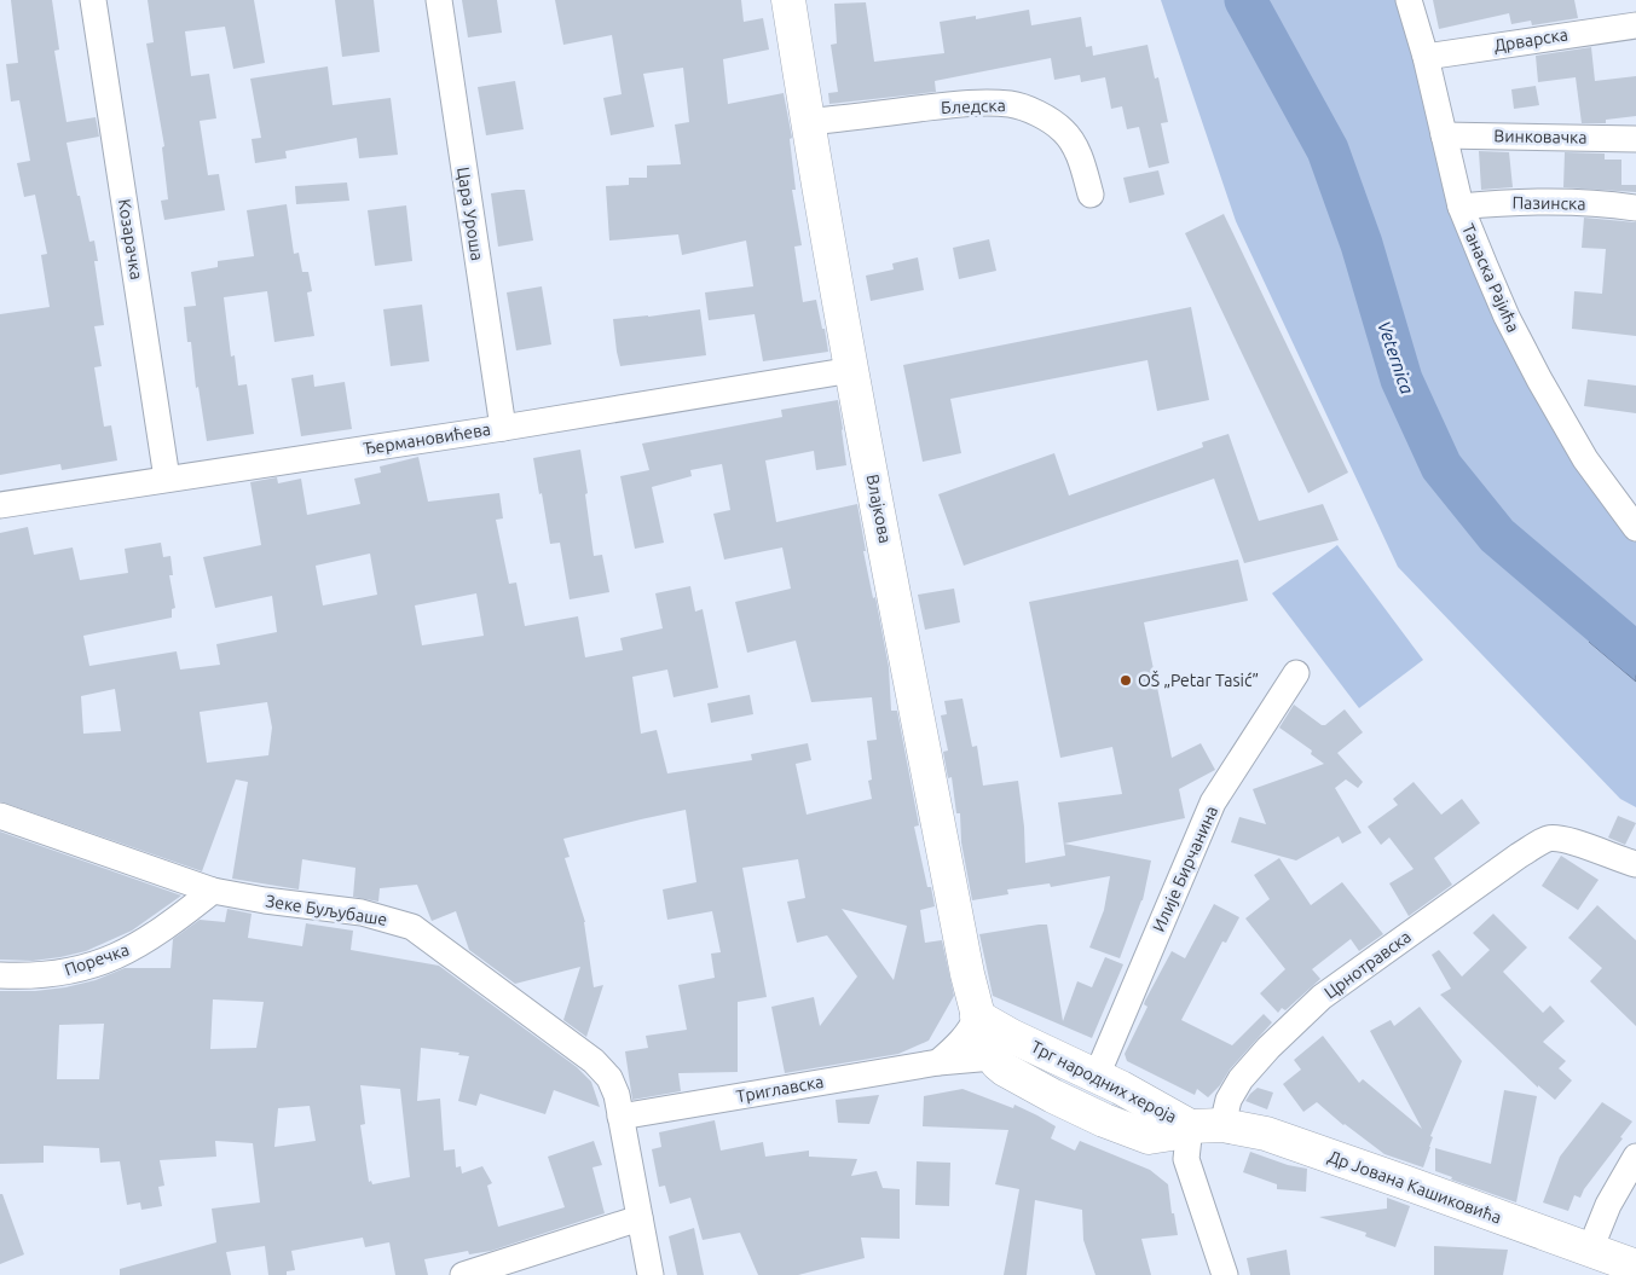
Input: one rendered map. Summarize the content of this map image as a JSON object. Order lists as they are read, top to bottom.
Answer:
{
  "streets": {
    "street": [
      "Дрварска",
      "Бледска",
      "Винковачка",
      "Пазинска",
      "Цара Уроша",
      "Козарачка",
      "Танаска Рајића",
      "Ђермановићева",
      "Влајкова",
      "Илије Бирчанина",
      "Зеке Буљубаше",
      "Поречка",
      "Црнотравска",
      "Трг народних хероја",
      "Триглавска",
      "Др Јована Кашиковића"
    ]
  },
  "crossings": [
    ["Дрварска", "Танаска Рајића"],
    ["Бледска", "Влајкова"],
    ["Винковачка", "Танаска Рајића"],
    ["Пазинска", "Танаска Рајића"],
    ["Цара Уроша", "Ђермановићева"],
    ["Козарачка", "Ђермановићева"],
    ["Ђермановићева", "Влајкова"],
    ["Влајкова", "Трг народних хероја"],
    ["Илије Бирчанина", "Трг народних хероја"],
    ["Зеке Буљубаше", "Поречка"],
    ["Зеке Буљубаше", "Триглавска"],
    ["Црнотравска", "Др Јована Кашиковића"],
    ["Трг народних хероја", "Триглавска"],
    ["Трг народних хероја", "Др Јована Кашиковића"]
  ],
  "water": ["Veternica"],
  "places": ["OŠ „Petar Tasić”"]
}
